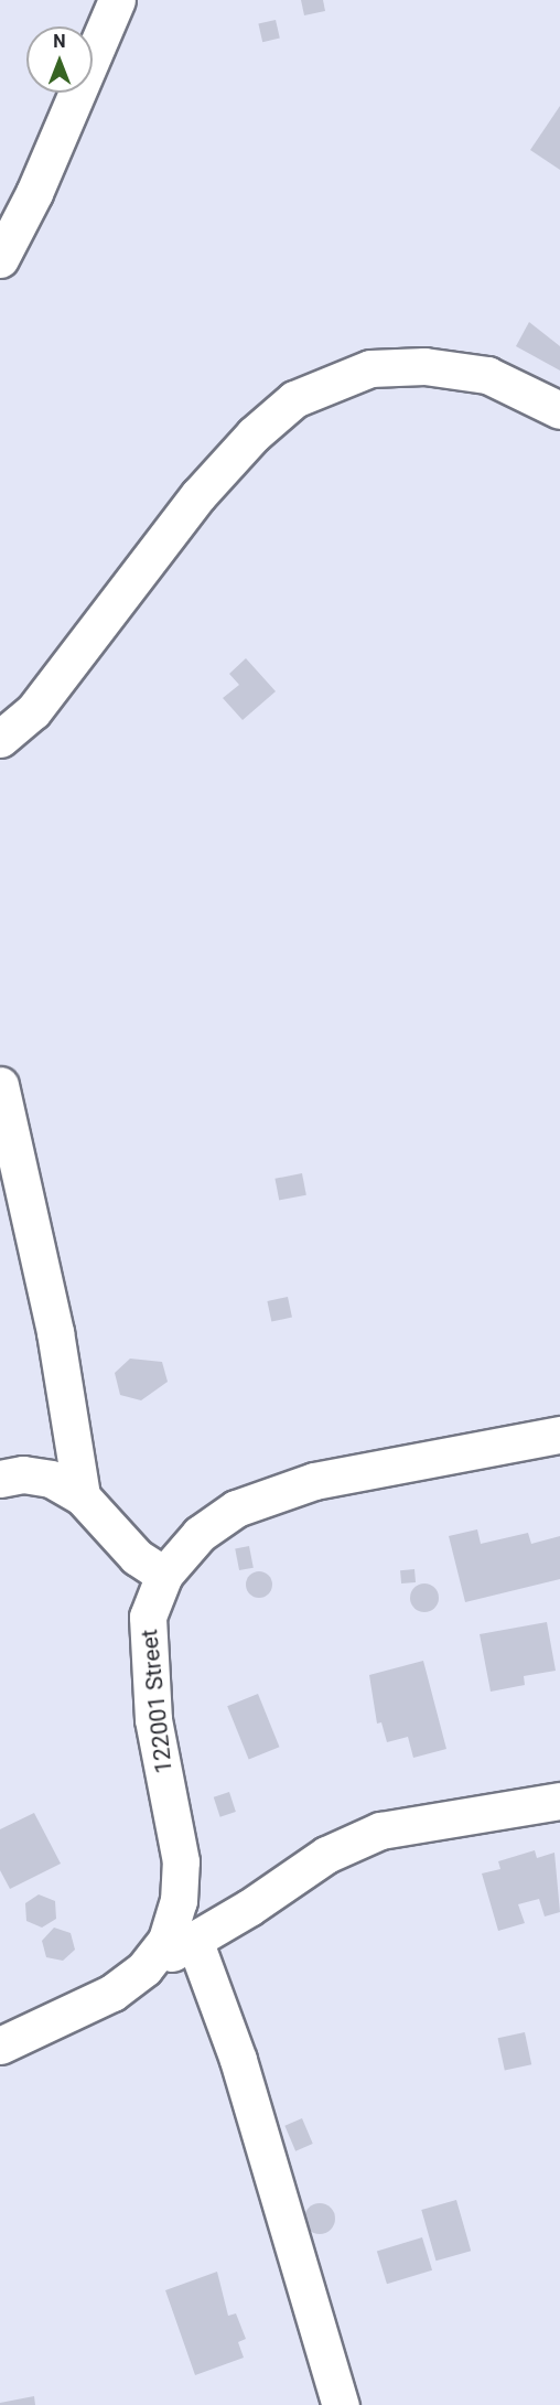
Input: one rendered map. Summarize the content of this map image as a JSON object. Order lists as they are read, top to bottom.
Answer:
{
  "streets": {
    "street": ["122001 Street"]
  },
  "north": "top"
}
